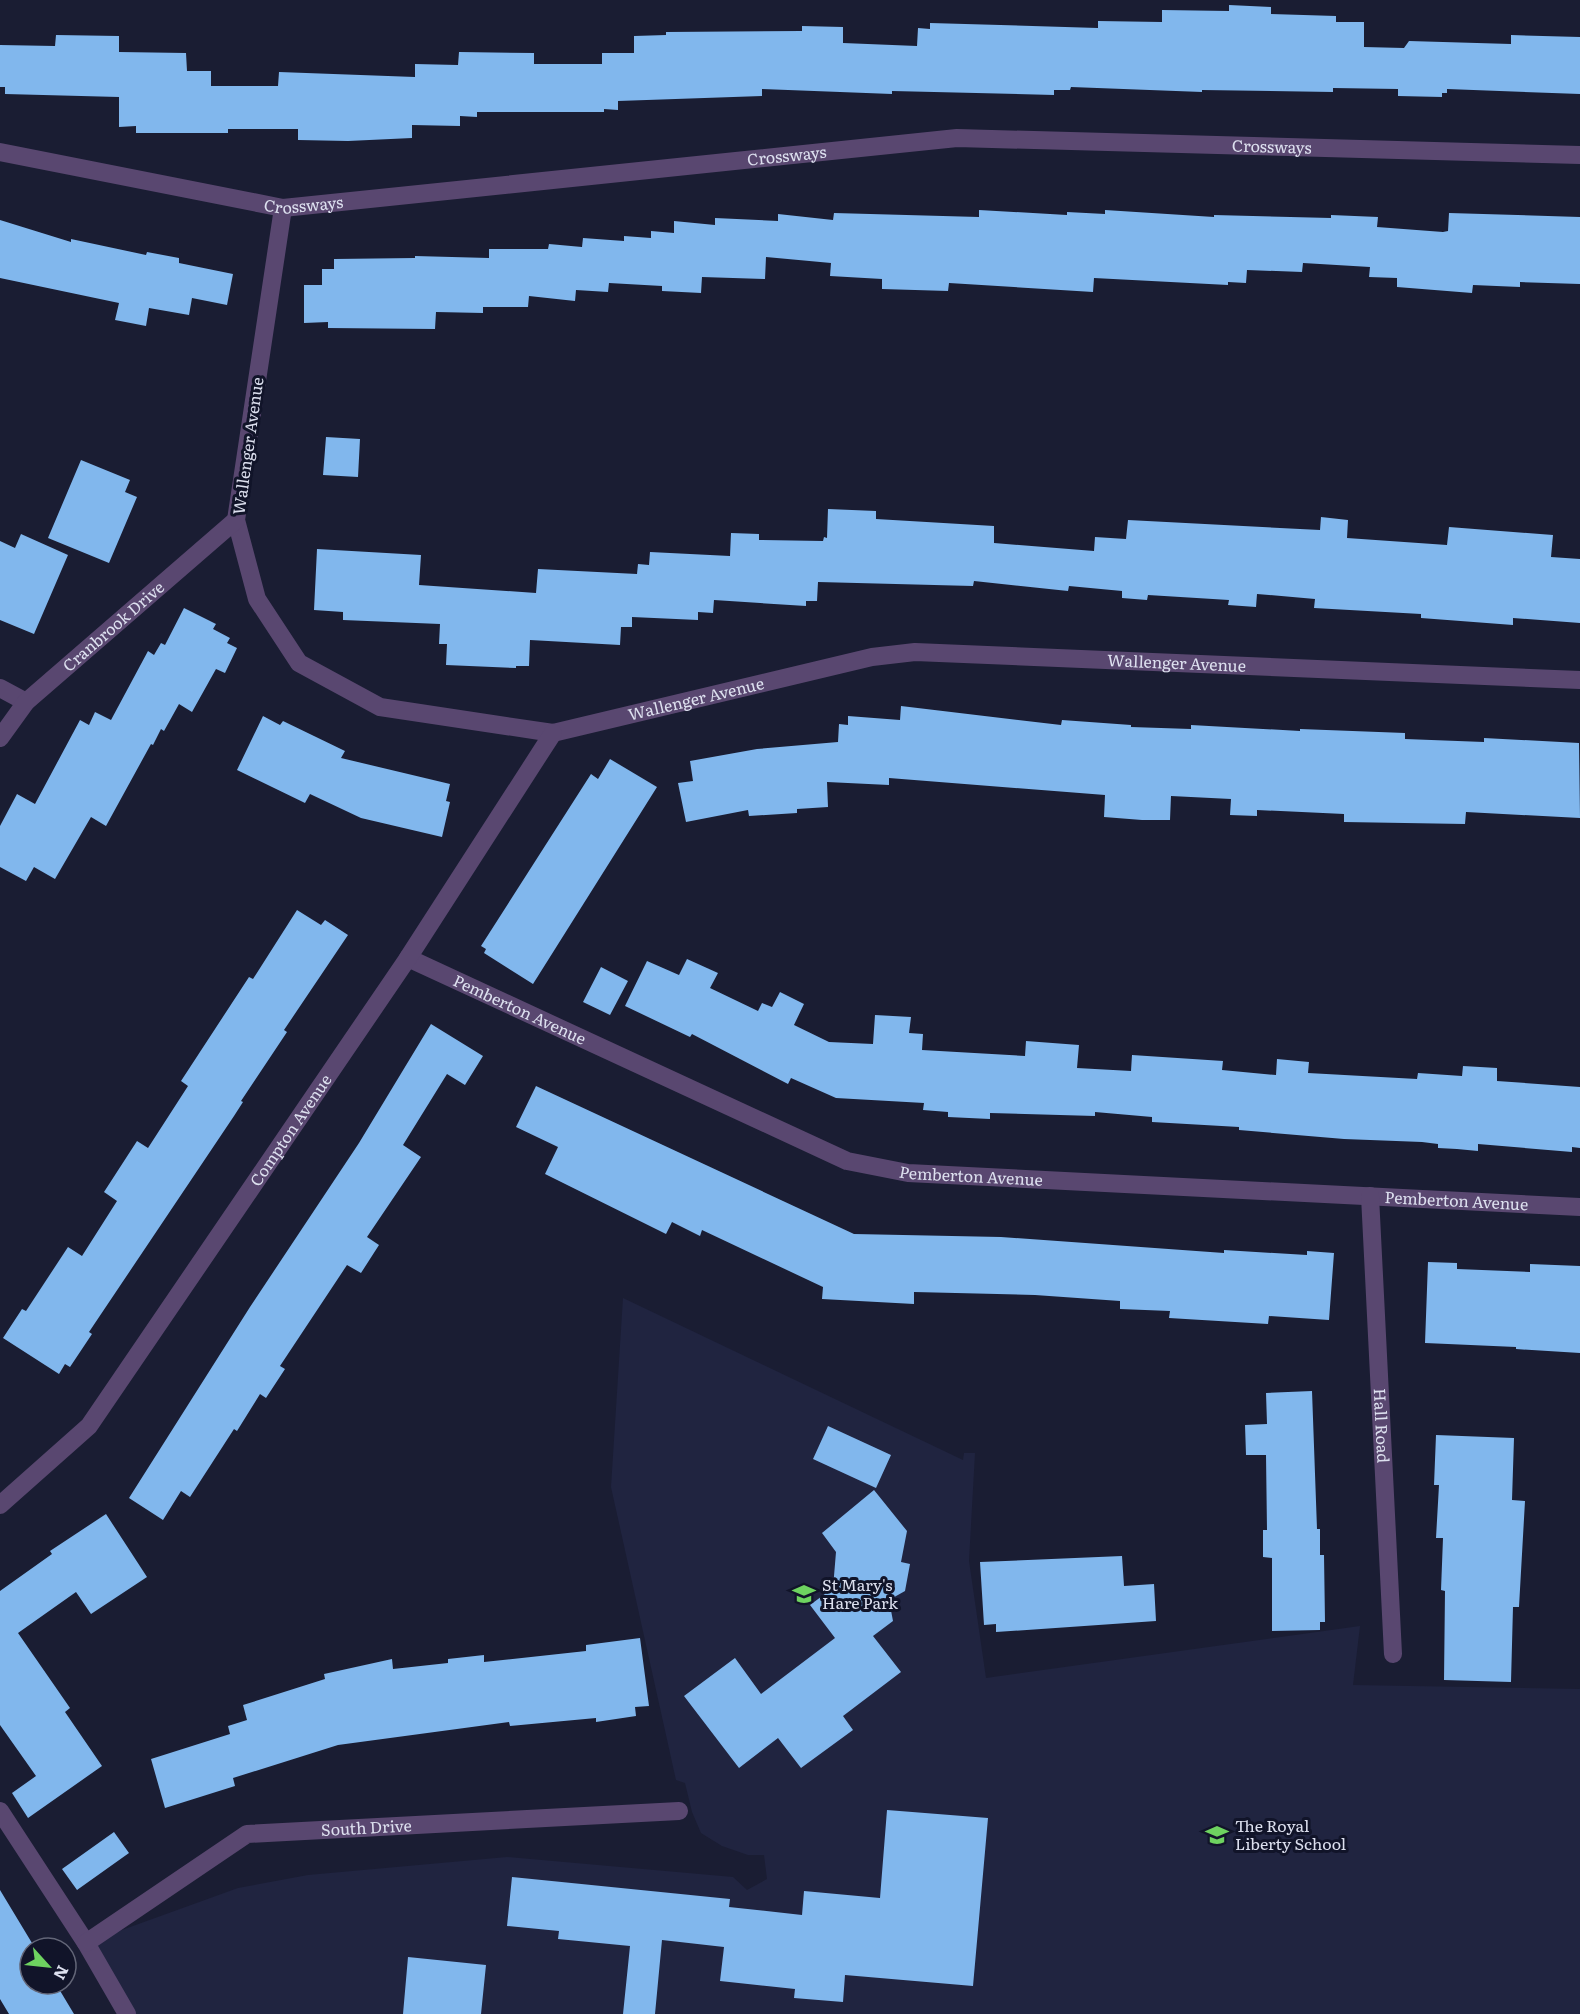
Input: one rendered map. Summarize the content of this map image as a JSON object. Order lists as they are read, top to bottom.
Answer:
{
  "streets": {
    "street": [
      "Crossways",
      "Wallenger Avenue",
      "Cranbrook Drive",
      "Pemberton Avenue",
      "Compton Avenue",
      "Hall Road",
      "South Drive"
    ]
  },
  "crossings": [
    ["Crossways", "Wallenger Avenue"],
    ["Wallenger Avenue", "Cranbrook Drive"],
    ["Wallenger Avenue", "Compton Avenue"],
    ["Pemberton Avenue", "Compton Avenue"],
    ["Pemberton Avenue", "Hall Road"]
  ],
  "places": {
    "school or university": ["St Mary's Hare Park", "The Royal Liberty School"]
  },
  "north": "bottom right"
}
